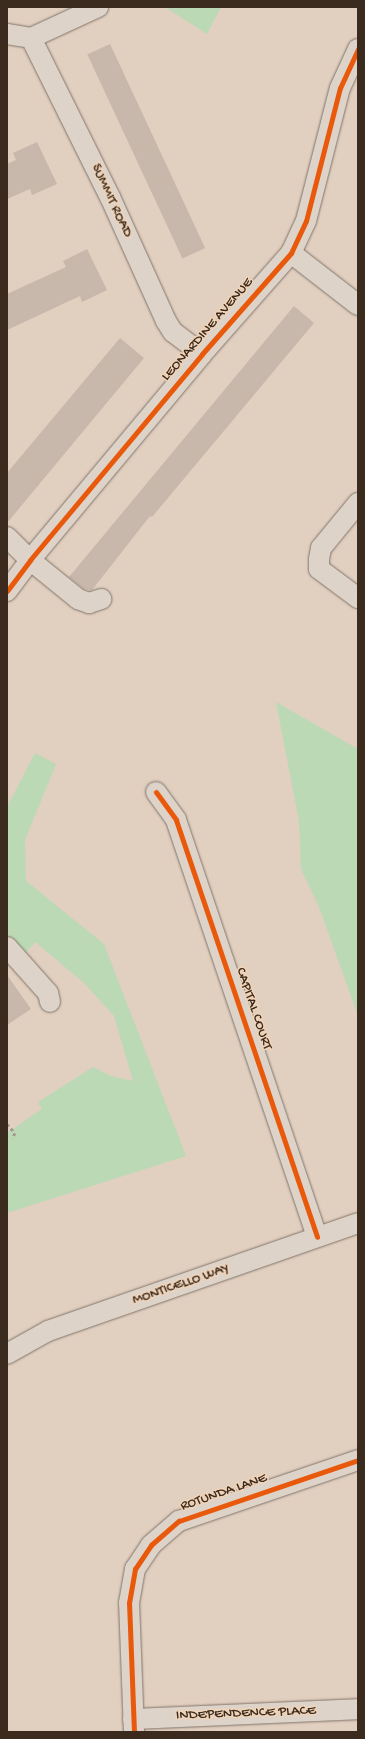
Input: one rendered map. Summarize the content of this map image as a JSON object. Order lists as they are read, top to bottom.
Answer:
{
  "streets": {
    "street": [
      "SUMMIT ROAD",
      "LEONARDINE AVENUE",
      "CAPITAL COURT",
      "MONTICELLO WAY",
      "ROTUNDA LANE",
      "INDEPENDENCE PLACE"
    ]
  },
  "crossings": [
    ["SUMMIT ROAD", "LEONARDINE AVENUE"],
    ["CAPITAL COURT", "MONTICELLO WAY"],
    ["ROTUNDA LANE", "INDEPENDENCE PLACE"]
  ]
}
